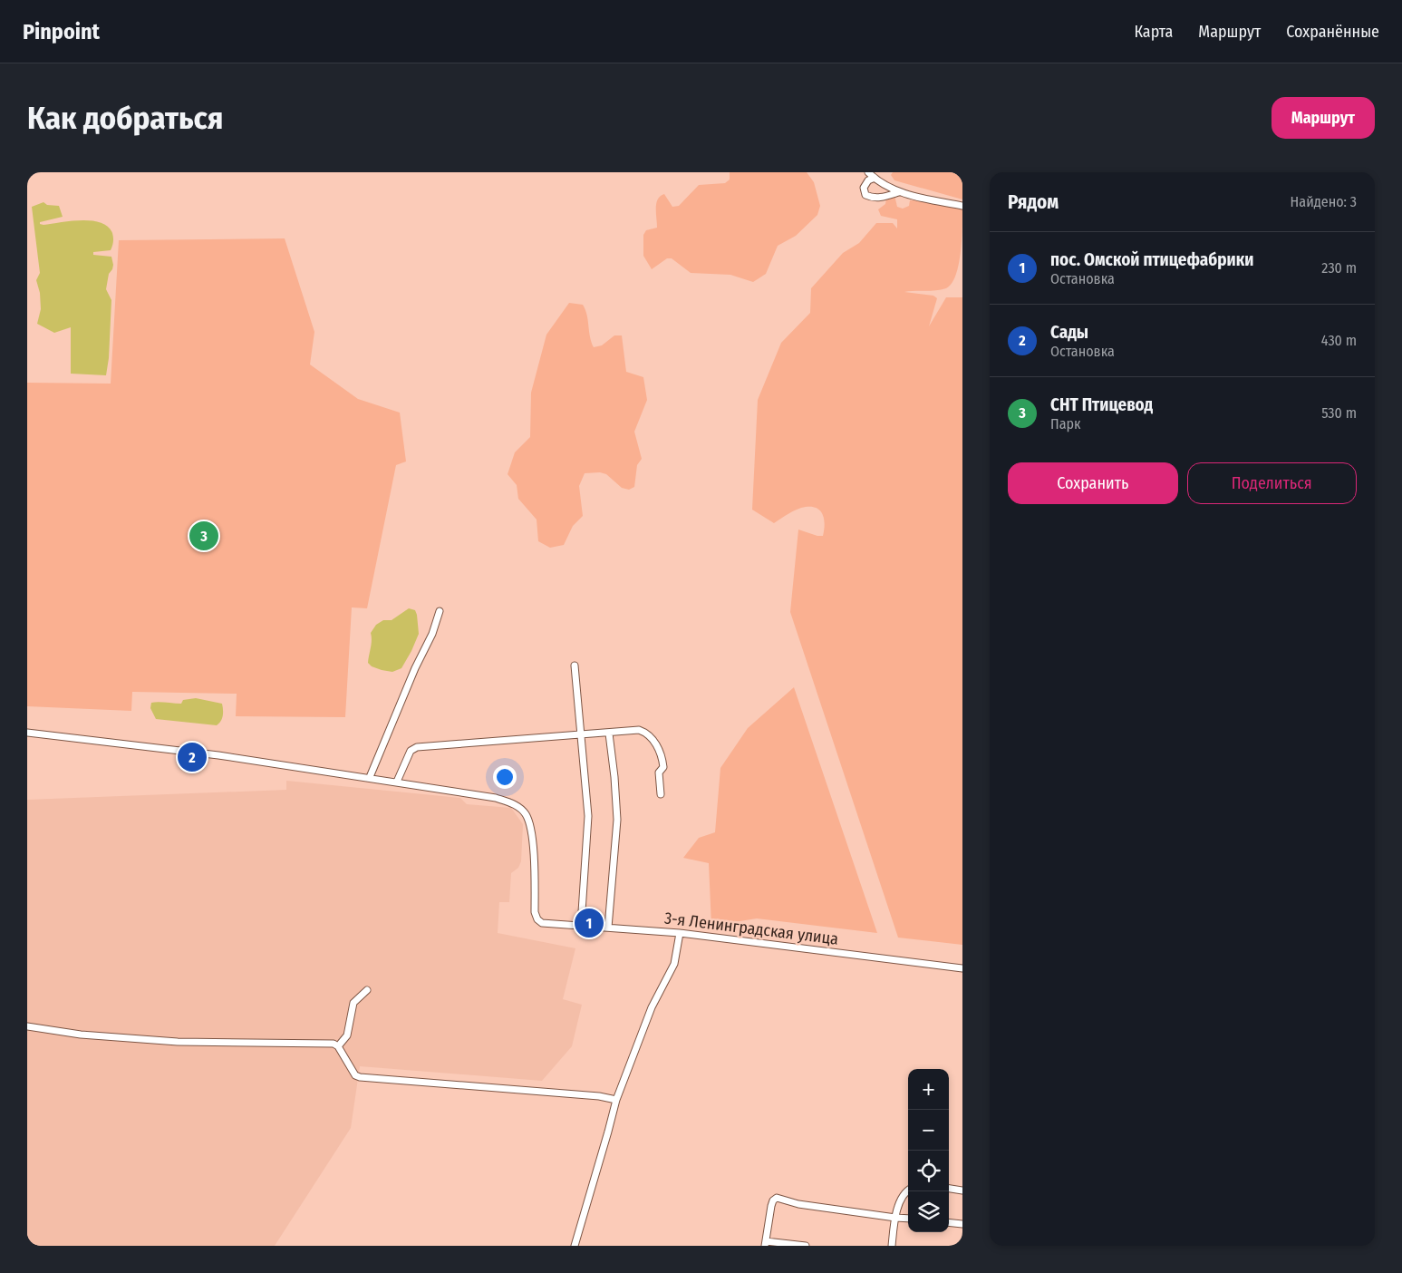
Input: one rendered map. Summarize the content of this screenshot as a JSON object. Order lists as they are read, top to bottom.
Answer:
{
  "streets": {
    "street": ["3-я Ленинградская улица"]
  },
  "page": {
    "header": "Pinpoint",
    "nav": ["Карта", "Маршрут", "Сохранённые"],
    "buttons": [
      "Маршрут",
      ["Сохранить", "Поделиться"]
    ],
    "title": "Как добраться",
    "heading": ["Рядом", "Найдено: 3"],
    "list": [
      {
        "mark": "1",
        "name": "пос. Омской птицефабрики",
        "note": "Остановка",
        "value": "230 m"
      },
      {
        "mark": "2",
        "name": "Сады",
        "note": "Остановка",
        "value": "430 m"
      },
      {
        "mark": "3",
        "name": "СНТ Птицевод",
        "note": "Парк",
        "value": "530 m"
      }
    ],
    "pins": ["3", "2", "1"],
    "map_buttons": ["+", "−"]
  }
}
